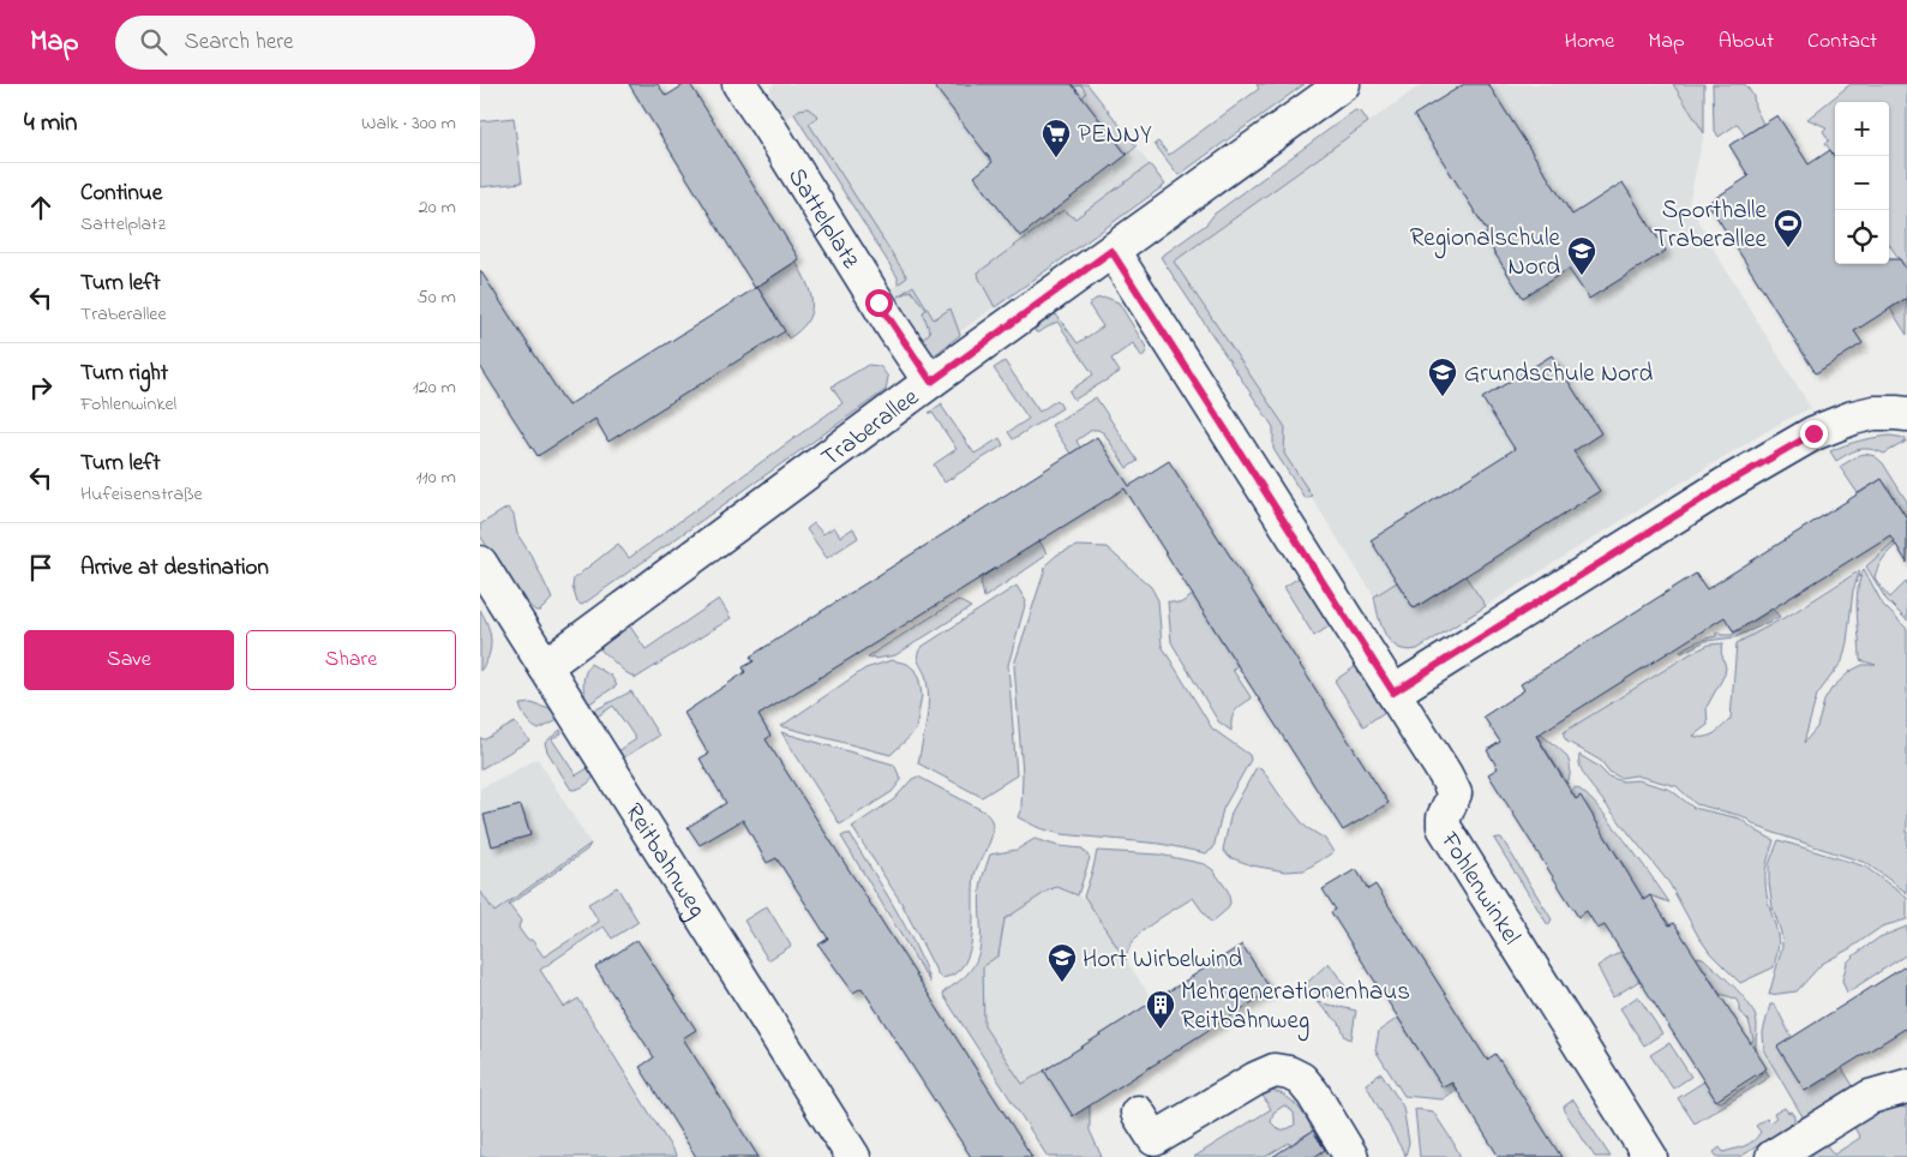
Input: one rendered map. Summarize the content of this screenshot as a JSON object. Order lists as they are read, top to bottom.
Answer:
{
  "streets": {
    "street": [
      "Sattelplatz",
      "Traberallee",
      "Reitbahnweg",
      "Fohlenwinkel"
    ]
  },
  "crossings": [
    ["Sattelplatz", "Traberallee"],
    ["Traberallee", "Reitbahnweg"],
    ["Traberallee", "Fohlenwinkel"]
  ],
  "places": {
    "supermarket": ["PENNY"],
    "sports": ["Sporthalle Traberallee"],
    "school or university": ["Regionalschule Nord", "Grundschule Nord", "Hort Wirbelwind"],
    "building": ["Mehrgenerationenhaus Reitbahnweg"]
  },
  "page": {
    "header": "Map",
    "search": "Search here",
    "nav": [
      "Home",
      "Map",
      "About",
      "Contact"
    ],
    "heading": ["4 min", "Walk · 300 m"],
    "map_buttons": ["+", "−"],
    "list": [
      ["Continue", "Sattelplatz", "20 m"],
      ["Turn left", "Traberallee", "50 m"],
      ["Turn right", "Fohlenwinkel", "120 m"],
      ["Turn left", "Hufeisenstraße", "110 m"],
      "Arrive at destination"
    ],
    "buttons": ["Save", "Share"]
  }
}
